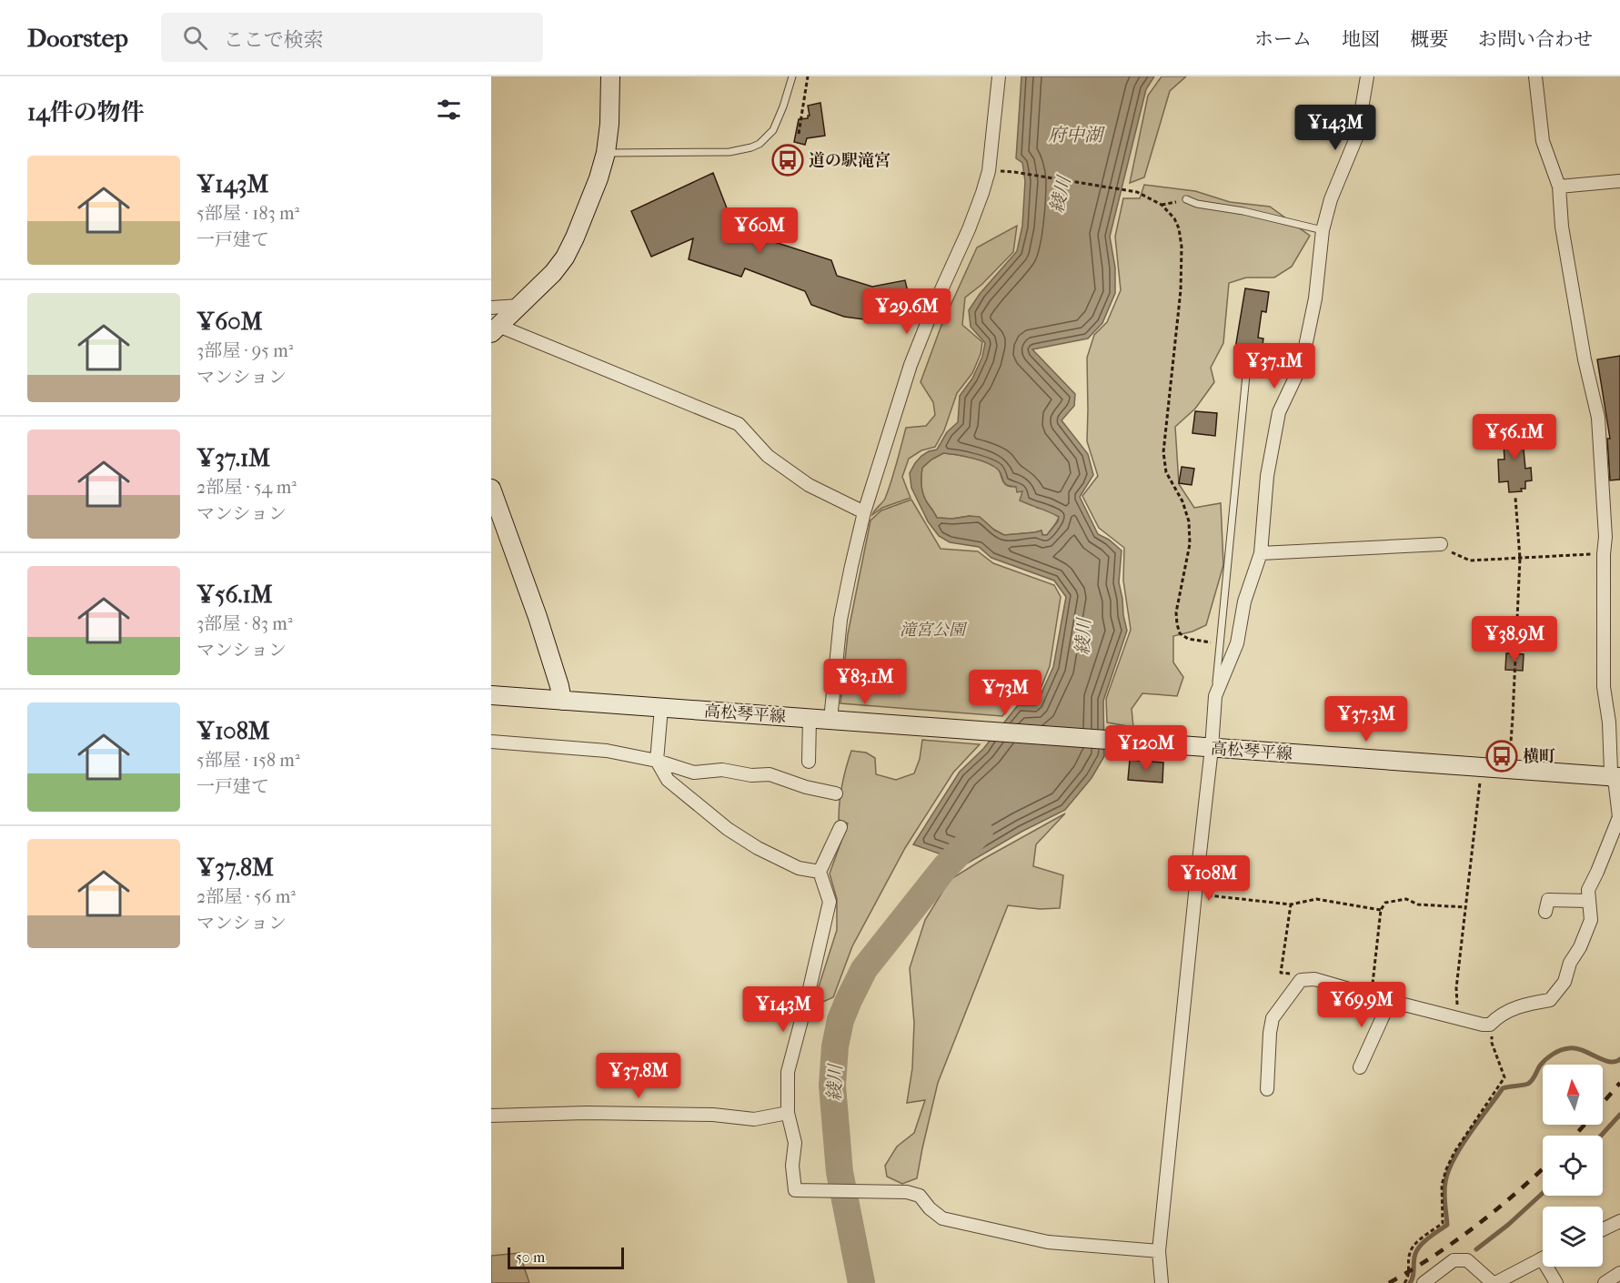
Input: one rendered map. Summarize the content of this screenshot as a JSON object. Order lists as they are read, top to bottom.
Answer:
{
  "streets": {
    "main road": ["高松琴平線"]
  },
  "water": ["府中湖", "綾川"],
  "parks": ["滝宮公園"],
  "places": {
    "bus stop": ["道の駅滝宮", "横町"]
  },
  "scale_bar": "50 m",
  "north": "top",
  "page": {
    "header": "Doorstep",
    "search": "ここで検索",
    "nav": [
      "ホーム",
      "地図",
      "概要",
      "お問い合わせ"
    ],
    "heading": "14件の物件",
    "price": [
      "¥143M",
      "¥60M",
      "¥29.6M",
      "¥37.1M",
      "¥56.1M",
      "¥38.9M",
      "¥83.1M",
      "¥73M",
      "¥37.3M",
      "¥120M",
      "¥108M",
      "¥69.9M",
      "¥143M",
      "¥37.8M"
    ],
    "list": [
      {
        "name": "¥143M",
        "note": "5部屋 · 183 m² · 一戸建て"
      },
      {
        "name": "¥60M",
        "note": "3部屋 · 95 m² · マンション"
      },
      {
        "name": "¥37.1M",
        "note": "2部屋 · 54 m² · マンション"
      },
      {
        "name": "¥56.1M",
        "note": "3部屋 · 83 m² · マンション"
      },
      {
        "name": "¥108M",
        "note": "5部屋 · 158 m² · 一戸建て"
      },
      {
        "name": "¥37.8M",
        "note": "2部屋 · 56 m² · マンション"
      }
    ],
    "scale": "50 m"
  }
}
